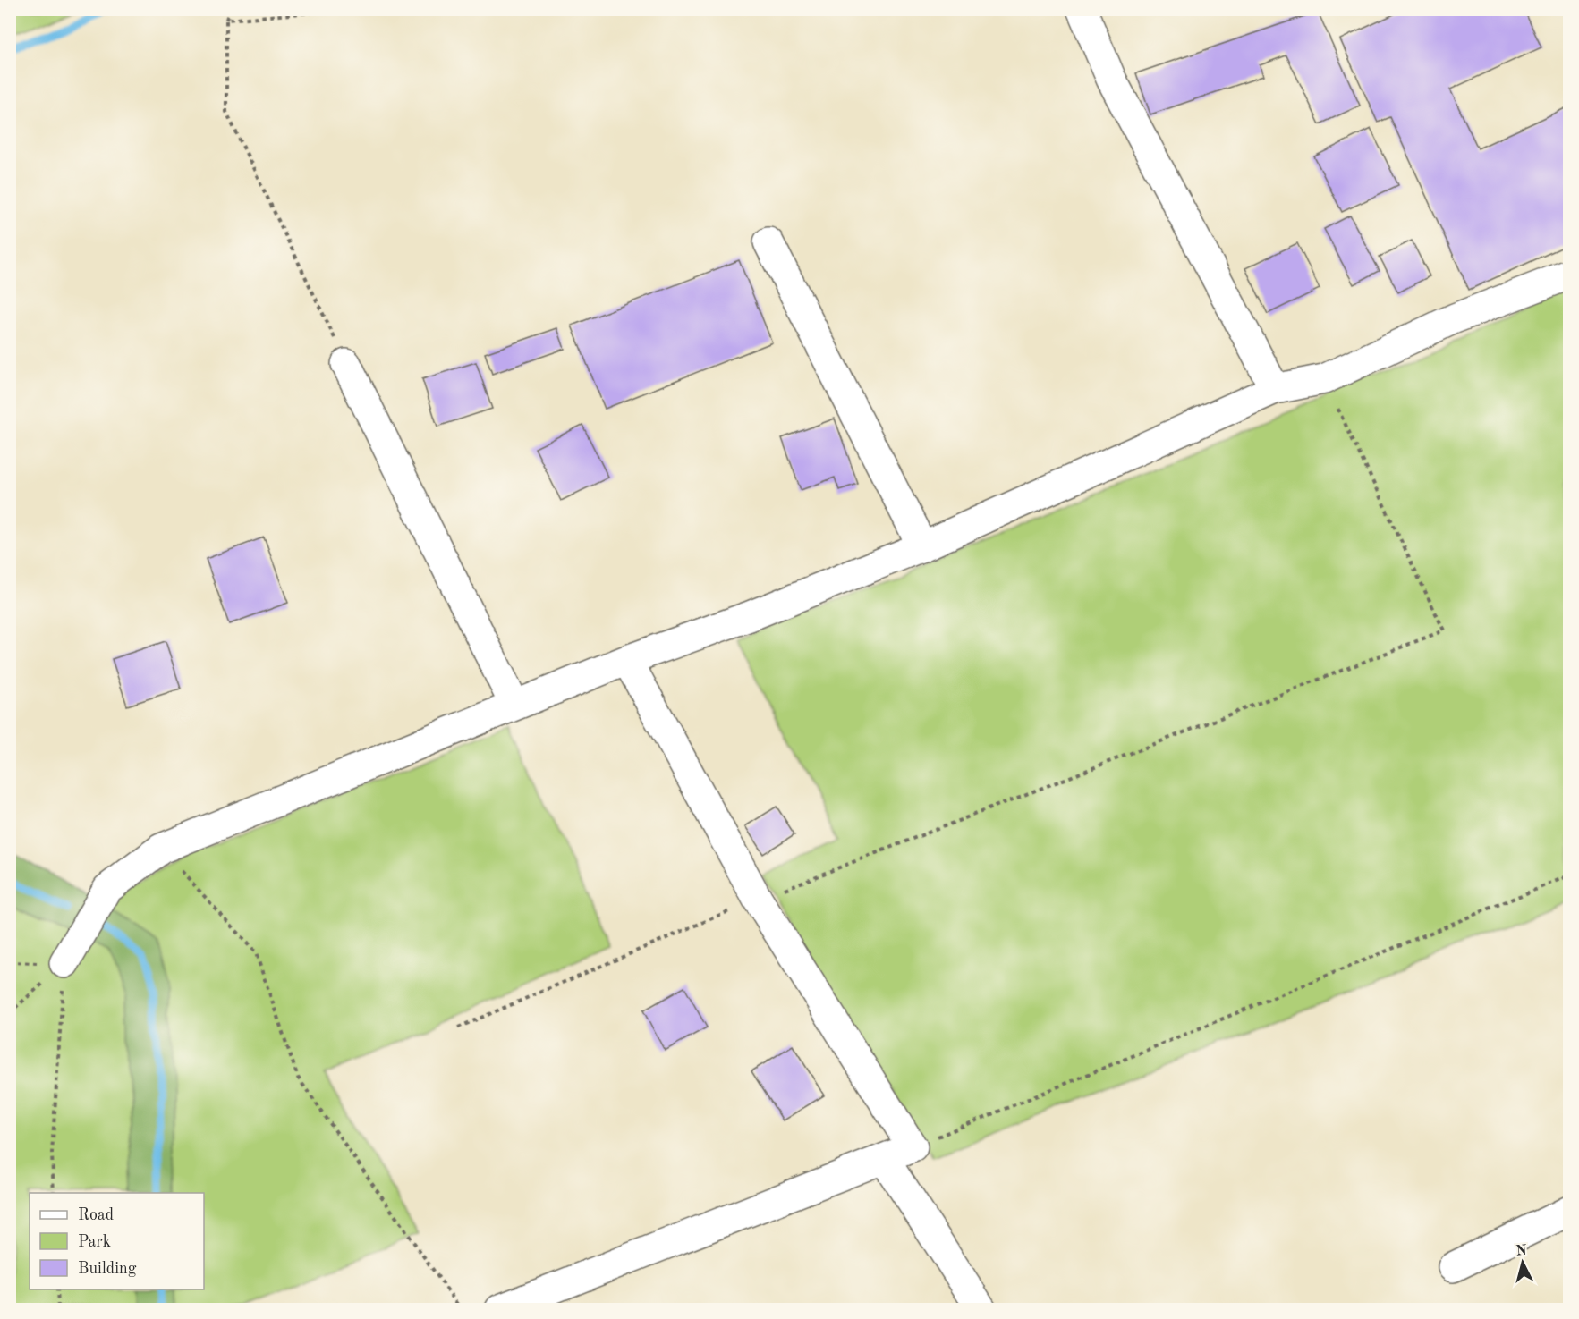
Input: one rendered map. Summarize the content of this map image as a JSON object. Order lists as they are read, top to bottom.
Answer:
{
  "legend": ["Road", "Park", "Building"],
  "north": "top"
}
